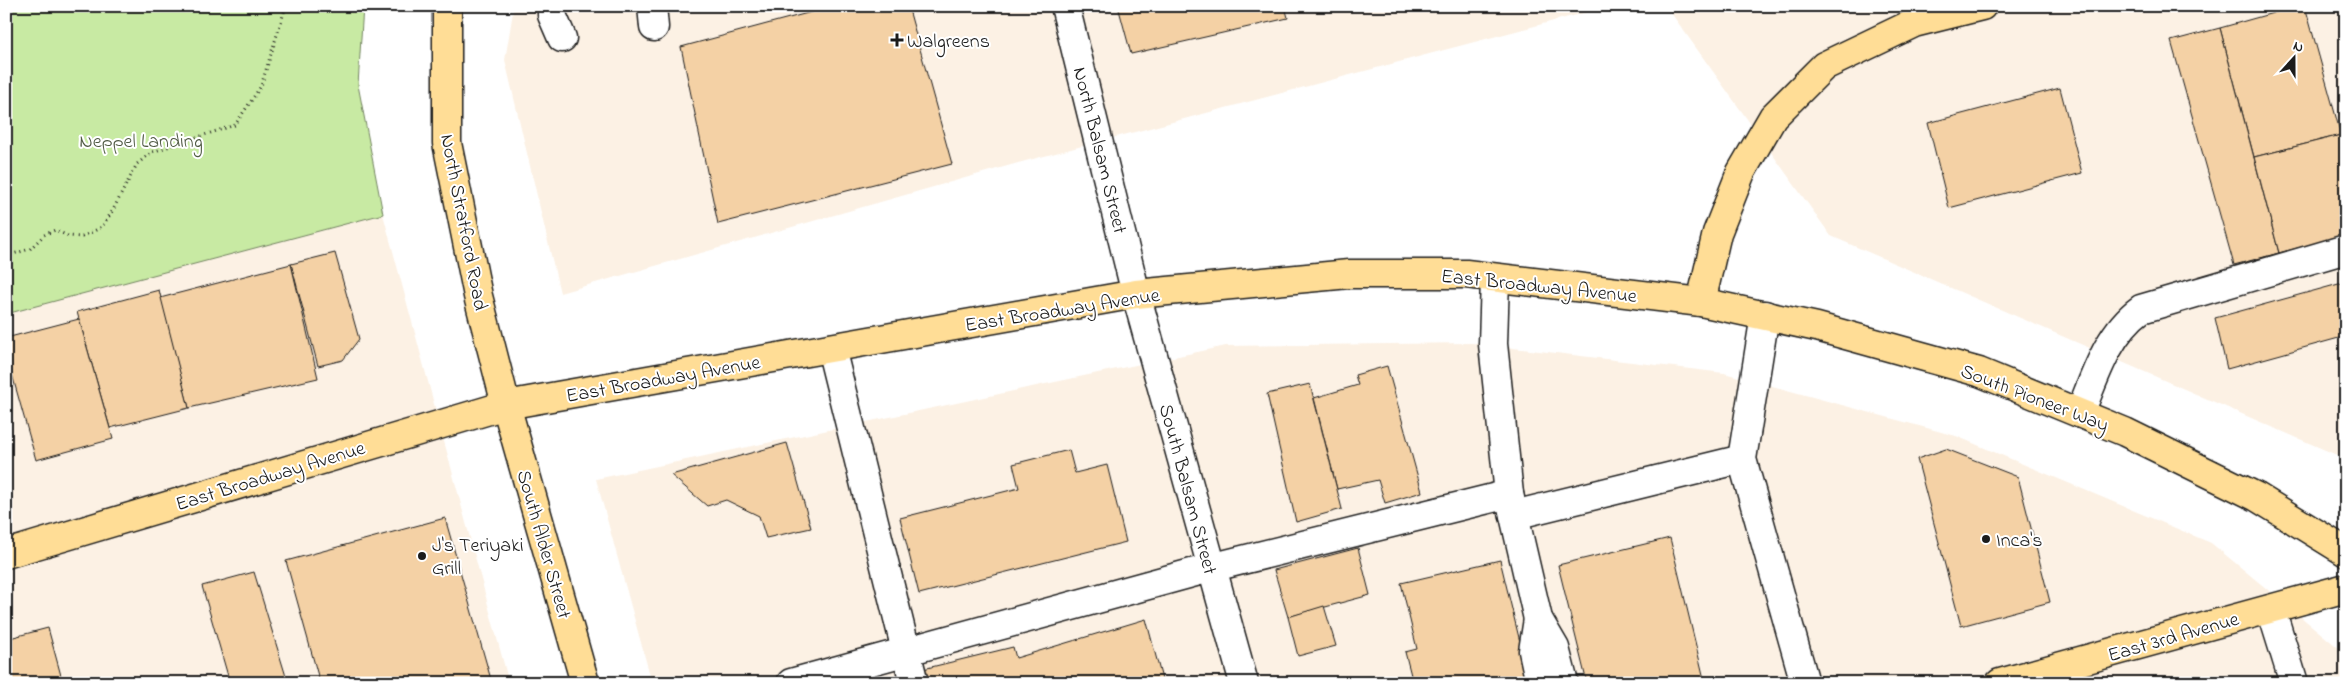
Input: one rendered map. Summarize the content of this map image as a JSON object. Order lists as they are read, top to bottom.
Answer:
{
  "streets": {
    "main road": [
      "North Stratford Road",
      "East Broadway Avenue",
      "South Pioneer Way",
      "South Alder Street",
      "East 3rd Avenue"
    ],
    "street": ["North Balsam Street", "South Balsam Street"]
  },
  "crossings": [
    ["North Balsam Street", "East Broadway Avenue"],
    ["North Balsam Street", "South Balsam Street"],
    ["North Stratford Road", "East Broadway Avenue"],
    ["North Stratford Road", "South Alder Street"],
    ["East Broadway Avenue", "South Pioneer Way"],
    ["East Broadway Avenue", "South Balsam Street"],
    ["East Broadway Avenue", "South Alder Street"]
  ],
  "parks": ["Neppel Landing"],
  "places": {
    "health": ["Walgreens"],
    "other": ["Inca's", "J's Teriyaki Grill"]
  },
  "north": "top"
}
